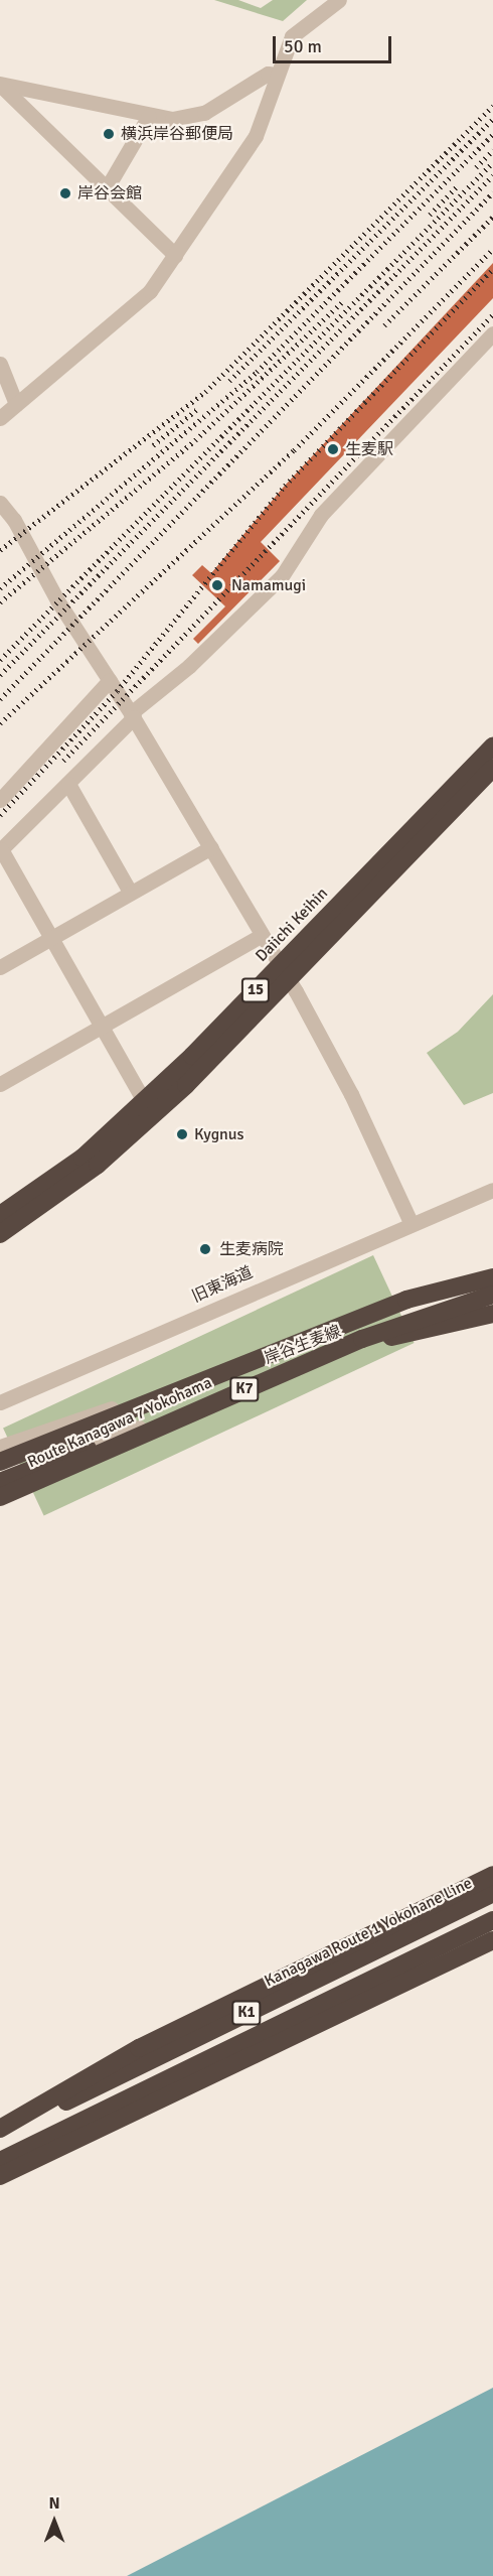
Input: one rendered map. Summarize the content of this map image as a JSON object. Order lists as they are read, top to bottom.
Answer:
{
  "streets": {
    "highway": [
      "Daiichi Keihin",
      "15",
      "K7",
      "Route Kanagawa 7 Yokohama",
      "Kanagawa Route 1 Yokohane Line",
      "K1"
    ],
    "street": ["旧東海道", "岸谷生麦線"]
  },
  "crossings": [
    ["岸谷生麦線", "Route Kanagawa 7 Yokohama"]
  ],
  "places": [
    "横浜岸谷郵便局",
    "岸谷会館",
    "生麦駅",
    "Namamugi",
    "Kygnus",
    "生麦病院"
  ],
  "scale_bar": "50 m",
  "north": "top"
}
